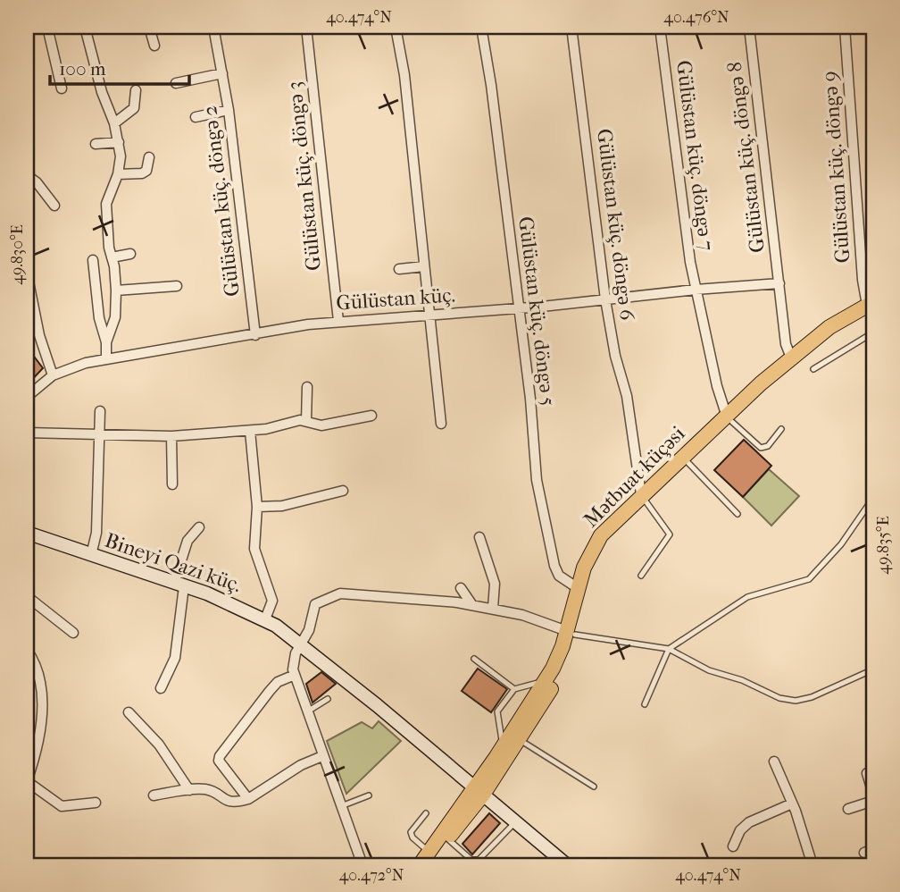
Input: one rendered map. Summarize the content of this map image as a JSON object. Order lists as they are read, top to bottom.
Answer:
{
  "streets": {
    "main road": ["Mətbuat küçəsi", "Bineyi Qazi küç."],
    "street": [
      "Gülüstan küç. döngə 7",
      "Gülüstan küç. döngə 8",
      "Gülüstan küç. döngə 9",
      "Gülüstan küç. döngə 3",
      "Gülüstan küç. döngə 2",
      "Gülüstan küç. döngə 6",
      "Gülüstan küç.",
      "Gülüstan küç. döngə 5"
    ]
  },
  "crossings": [
    ["Gülüstan küç. döngə 7", "Gülüstan küç."],
    ["Gülüstan küç. döngə 7", "Mətbuat küçəsi"],
    ["Gülüstan küç. döngə 8", "Gülüstan küç."],
    ["Gülüstan küç. döngə 8", "Mətbuat küçəsi"],
    ["Gülüstan küç. döngə 9", "Mətbuat küçəsi"],
    ["Gülüstan küç. döngə 3", "Gülüstan küç."],
    ["Gülüstan küç. döngə 2", "Gülüstan küç."],
    ["Gülüstan küç. döngə 6", "Gülüstan küç."],
    ["Gülüstan küç. döngə 6", "Mətbuat küçəsi"],
    ["Gülüstan küç.", "Gülüstan küç. döngə 5"],
    ["Gülüstan küç. döngə 5", "Mətbuat küçəsi"],
    ["Mətbuat küçəsi", "Bineyi Qazi küç."]
  ],
  "scale_bar": "100 m",
  "coordinates": [
    "40.474°N",
    "40.476°N",
    "49.830°E",
    "49.835°E",
    "40.472°N"
  ]
}
